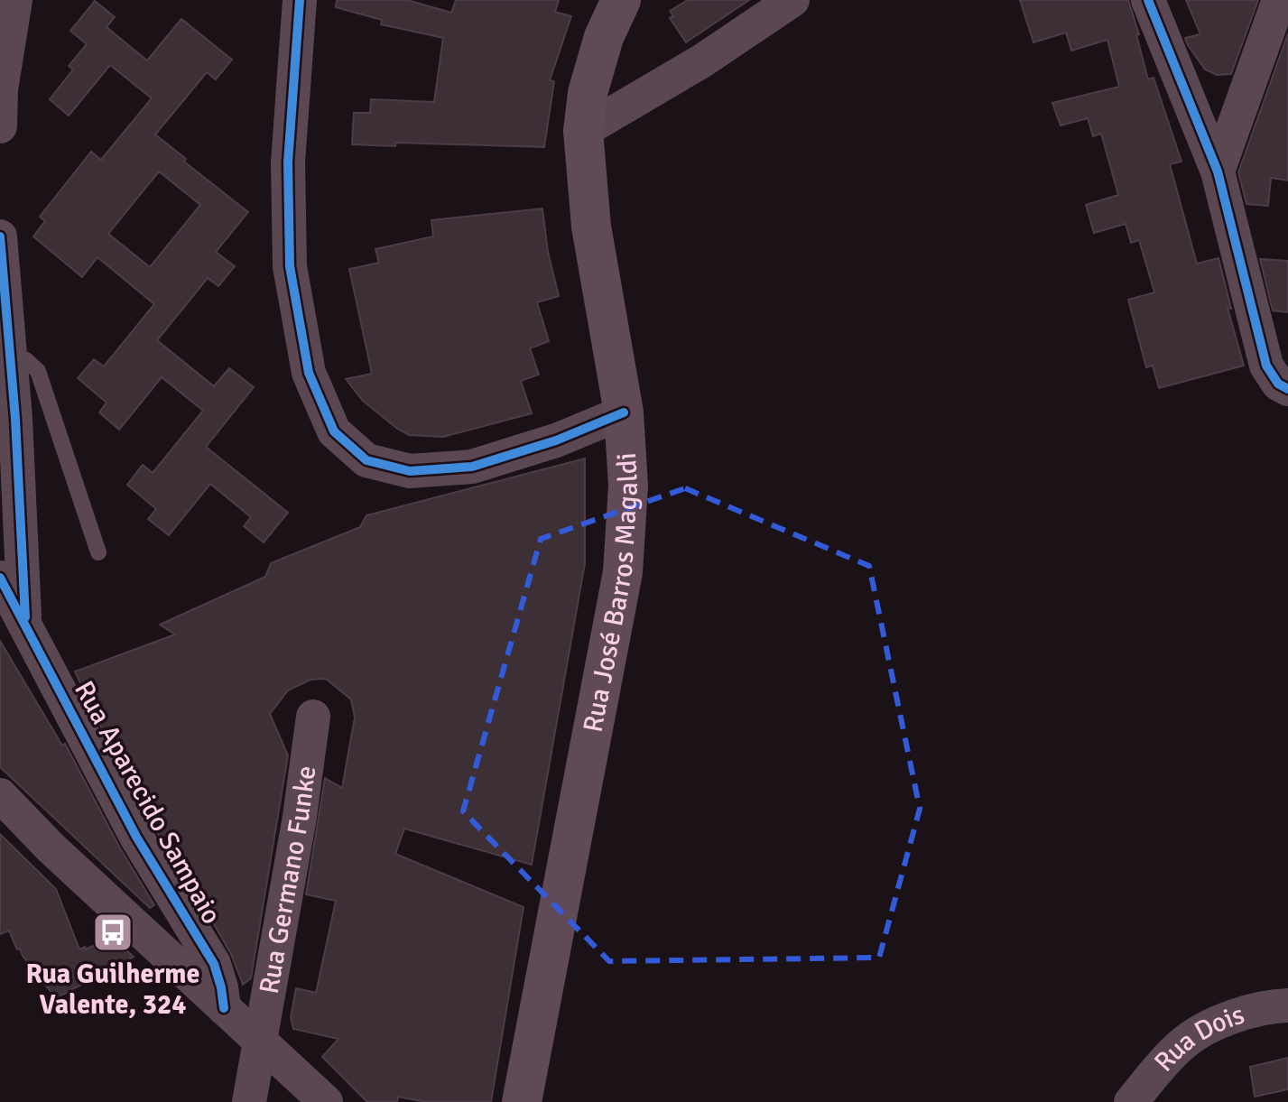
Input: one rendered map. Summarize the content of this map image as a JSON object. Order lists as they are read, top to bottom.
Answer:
{
  "streets": {
    "main road": ["Rua José Barros Magaldi"],
    "street": ["Rua Aparecido Sampaio", "Rua Germano Funke", "Rua Dois"]
  },
  "places": {
    "bus stop": ["Rua Guilherme Valente, 324"]
  }
}
